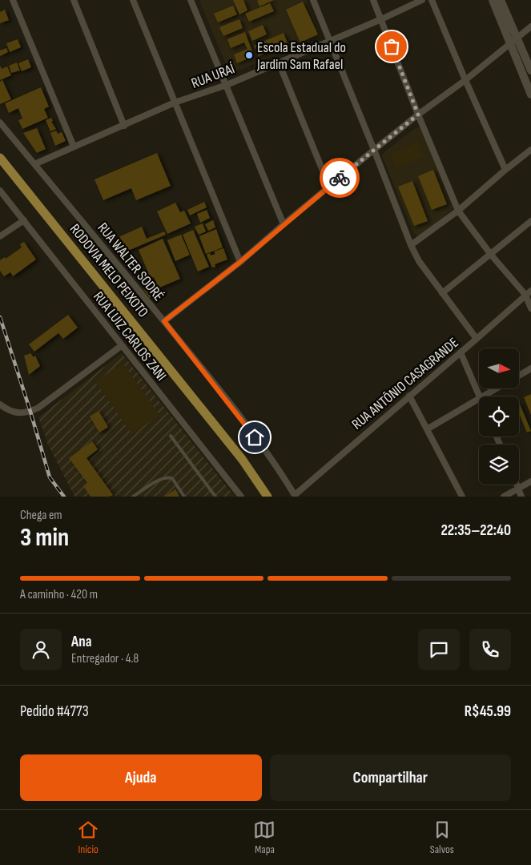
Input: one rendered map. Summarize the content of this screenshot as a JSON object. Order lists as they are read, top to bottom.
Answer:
{
  "streets": {
    "main road": ["RODOVIA MELO PEIXOTO"],
    "street": [
      "RUA URAÍ",
      "RUA WALTER SODRÉ",
      "RUA LUIZ CARLOS ZANI",
      "RUA ANTÔNIO CASAGRANDE"
    ]
  },
  "crossings": [
    ["RUA URAÍ", "RUA WALTER SODRÉ"],
    ["RUA WALTER SODRÉ", "RUA ANTÔNIO CASAGRANDE"]
  ],
  "places": ["Escola Estadual do Jardim Sam Rafael"],
  "north": "right",
  "page": {
    "heading": ["3 min", "Chega em", "22:35–22:40"],
    "panel": [
      "Ana",
      "Entregador · 4.8",
      "Pedido #4773",
      "R$45.99"
    ],
    "bar": "A caminho · 420 m",
    "buttons": ["Ajuda", "Compartilhar"],
    "tabs": ["Início", "Mapa", "Salvos"]
  }
}
